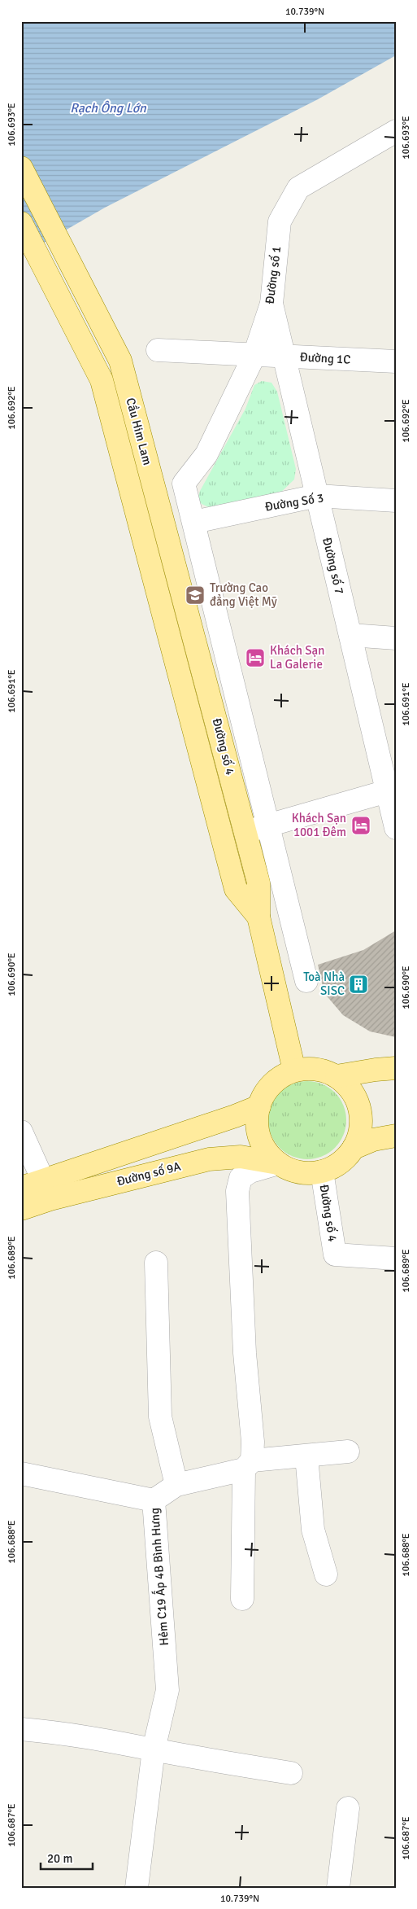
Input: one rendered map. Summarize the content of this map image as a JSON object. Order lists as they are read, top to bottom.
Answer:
{
  "streets": {
    "main road": ["Cầu Him Lam", "Đường số 4", "Đường số 9A"],
    "street": [
      "Đường số 1",
      "Đường 1C",
      "Đường Số 3",
      "Đường số 7",
      "Hẻm C19 Ấp 4B Bình Hưng"
    ]
  },
  "crossings": [
    ["Đường số 1", "Đường 1C"],
    ["Đường số 1", "Đường Số 3"],
    ["Đường số 1", "Đường số 7"],
    ["Đường số 1", "Đường số 4"],
    ["Đường 1C", "Đường số 7"],
    ["Cầu Him Lam", "Đường số 4"],
    ["Đường Số 3", "Đường số 7"],
    ["Đường Số 3", "Đường số 4"],
    ["Đường số 4", "Đường số 9A"]
  ],
  "water": ["Rạch Ông Lớn"],
  "places": {
    "school or university": ["Trường Cao đẳng Việt Mỹ"],
    "hotel": ["Khách Sạn La Galerie", "Khách Sạn 1001 Đêm"],
    "building": ["Toà Nhà SISC"]
  },
  "scale_bar": "20 m",
  "coordinates": [
    "10.739°N",
    "106.693°E",
    "106.692°E",
    "106.691°E",
    "106.690°E",
    "106.689°E",
    "106.688°E",
    "106.687°E"
  ]
}
